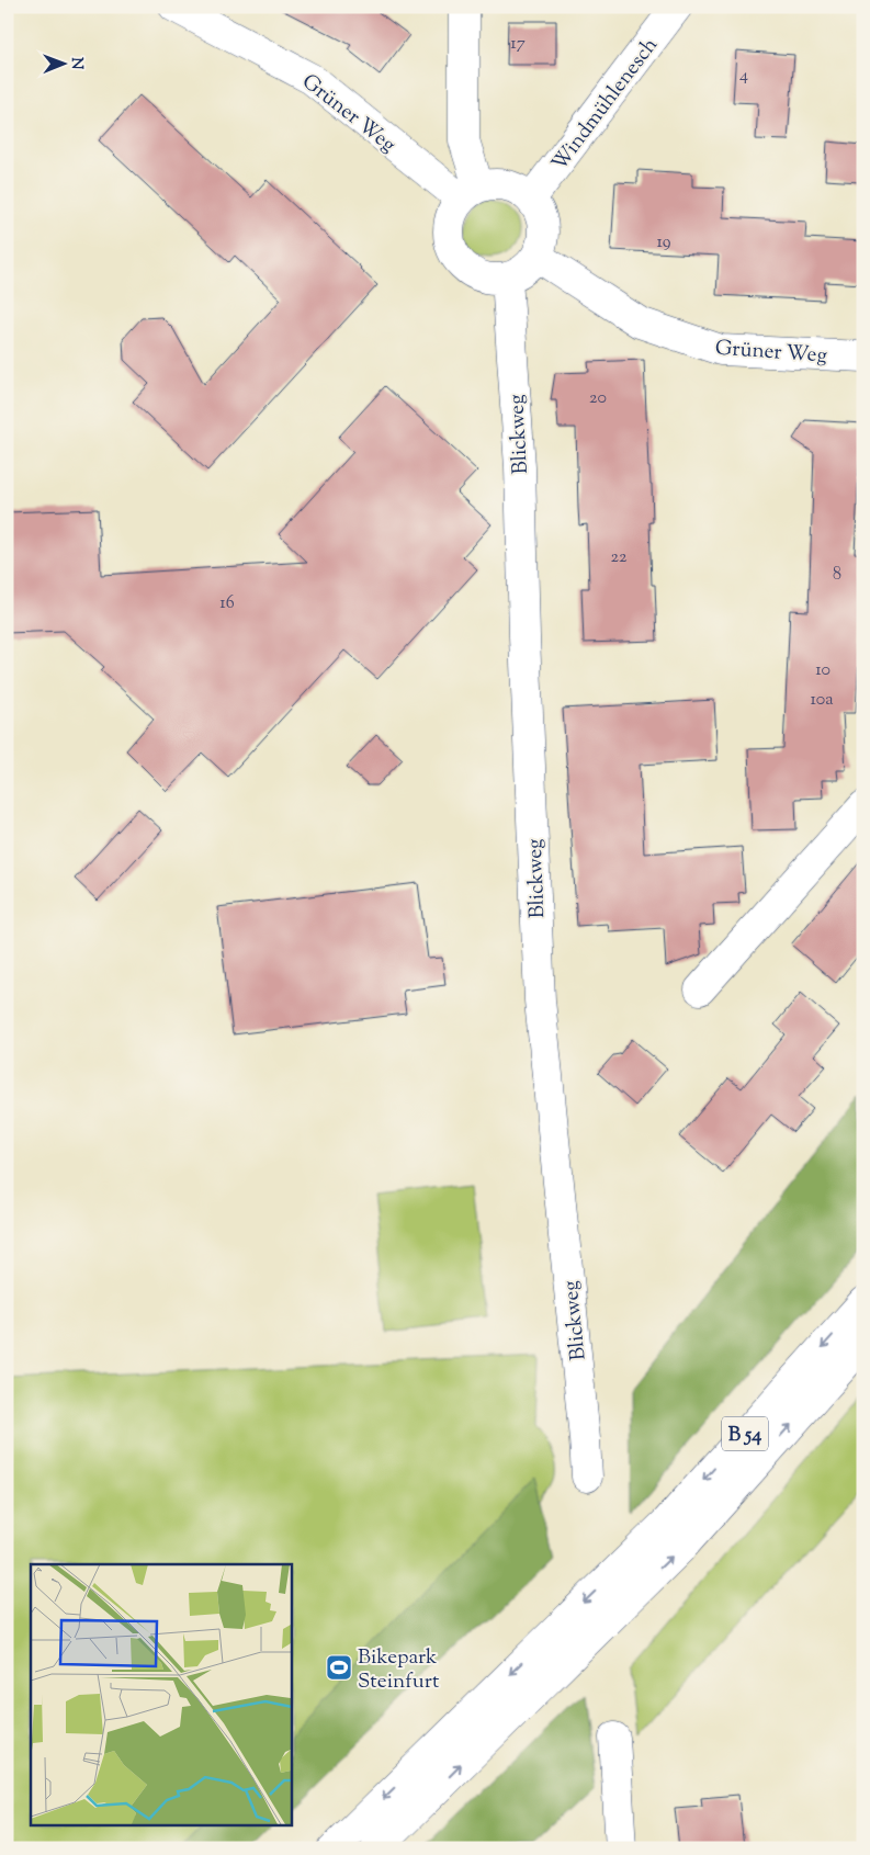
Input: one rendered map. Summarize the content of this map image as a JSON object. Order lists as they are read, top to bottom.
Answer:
{
  "streets": {
    "main road": [
      "Windmühlenesch",
      "Grüner Weg",
      "Blickweg",
      "B 54"
    ]
  },
  "crossings": [
    ["Windmühlenesch", "Grüner Weg"],
    ["Windmühlenesch", "Blickweg"],
    ["Grüner Weg", "Blickweg"]
  ],
  "places": {
    "sports": ["Bikepark Steinfurt"]
  },
  "house_numbers": [
    "17",
    "4",
    "19",
    "20",
    "22",
    "8",
    "16",
    "10",
    "10a"
  ],
  "north": "right"
}
